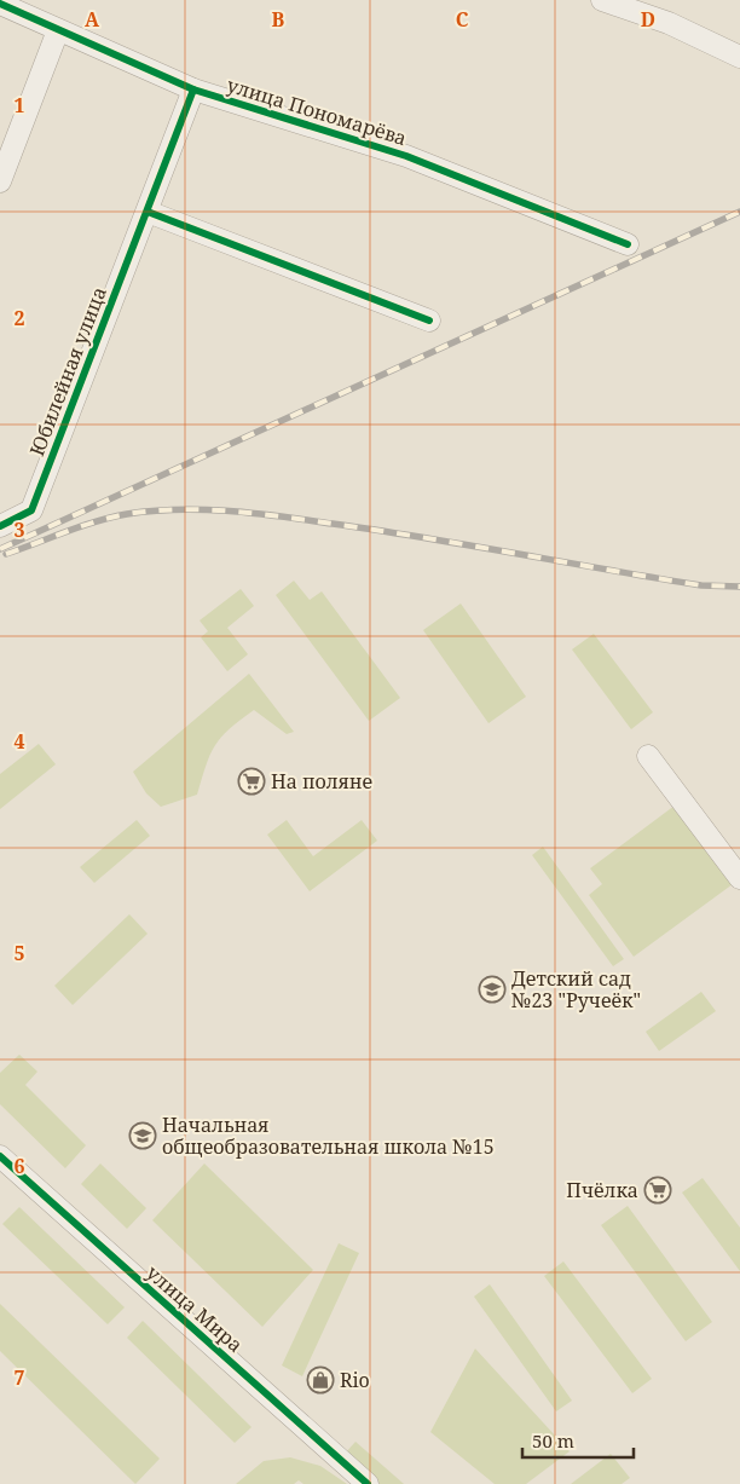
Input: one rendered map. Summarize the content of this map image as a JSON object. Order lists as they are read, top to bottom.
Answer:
{
  "streets": {
    "street": ["улица Пономарёва", "Юбилейная улица", "улица Мира"]
  },
  "crossings": [
    ["улица Пономарёва", "Юбилейная улица"]
  ],
  "places": {
    "supermarket": ["На поляне", "Пчёлка"],
    "school or university": ["Детский сад №23 \"Ручеёк\"", "Начальная общеобразовательная школа №15"],
    "shop": ["Rio"]
  },
  "scale_bar": "50 m",
  "grid": {
    "columns": [
      "A",
      "B",
      "C",
      "D"
    ],
    "rows": [
      "1",
      "2",
      "3",
      "4",
      "5",
      "6",
      "7"
    ]
  }
}
